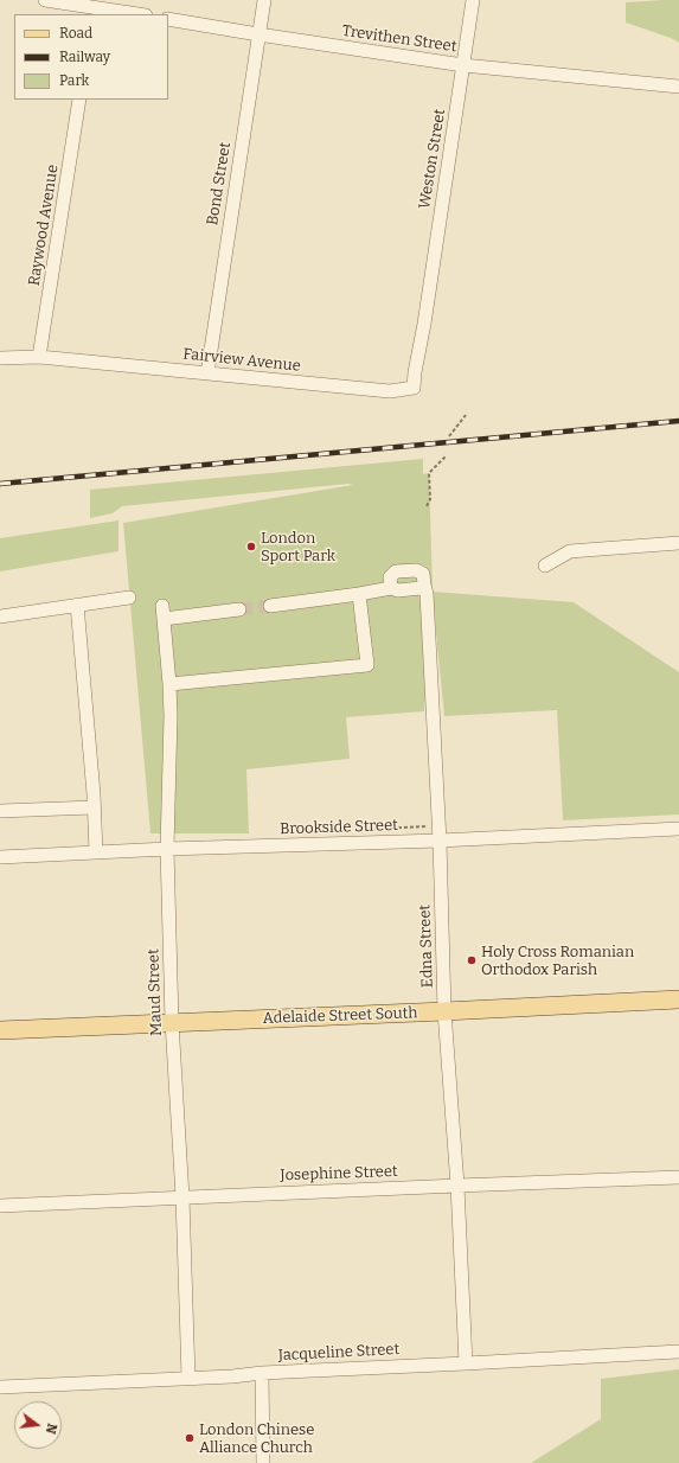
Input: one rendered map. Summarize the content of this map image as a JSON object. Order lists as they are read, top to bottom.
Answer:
{
  "streets": {
    "main road": ["Adelaide Street South"],
    "street": [
      "Trevithen Street",
      "Weston Street",
      "Bond Street",
      "Raywood Avenue",
      "Fairview Avenue",
      "Brookside Street",
      "Edna Street",
      "Maud Street",
      "Josephine Street",
      "Jacqueline Street"
    ]
  },
  "crossings": [
    ["Trevithen Street", "Weston Street"],
    ["Trevithen Street", "Bond Street"],
    ["Weston Street", "Fairview Avenue"],
    ["Bond Street", "Fairview Avenue"],
    ["Raywood Avenue", "Fairview Avenue"],
    ["Brookside Street", "Edna Street"],
    ["Brookside Street", "Maud Street"],
    ["Edna Street", "Adelaide Street South"],
    ["Edna Street", "Josephine Street"],
    ["Edna Street", "Jacqueline Street"],
    ["Maud Street", "Adelaide Street South"],
    ["Maud Street", "Josephine Street"],
    ["Maud Street", "Jacqueline Street"]
  ],
  "places": ["London Sport Park", "Holy Cross Romanian Orthodox Parish", "London Chinese Alliance Church"],
  "legend": ["Road", "Railway", "Park"],
  "north": "right"
}
